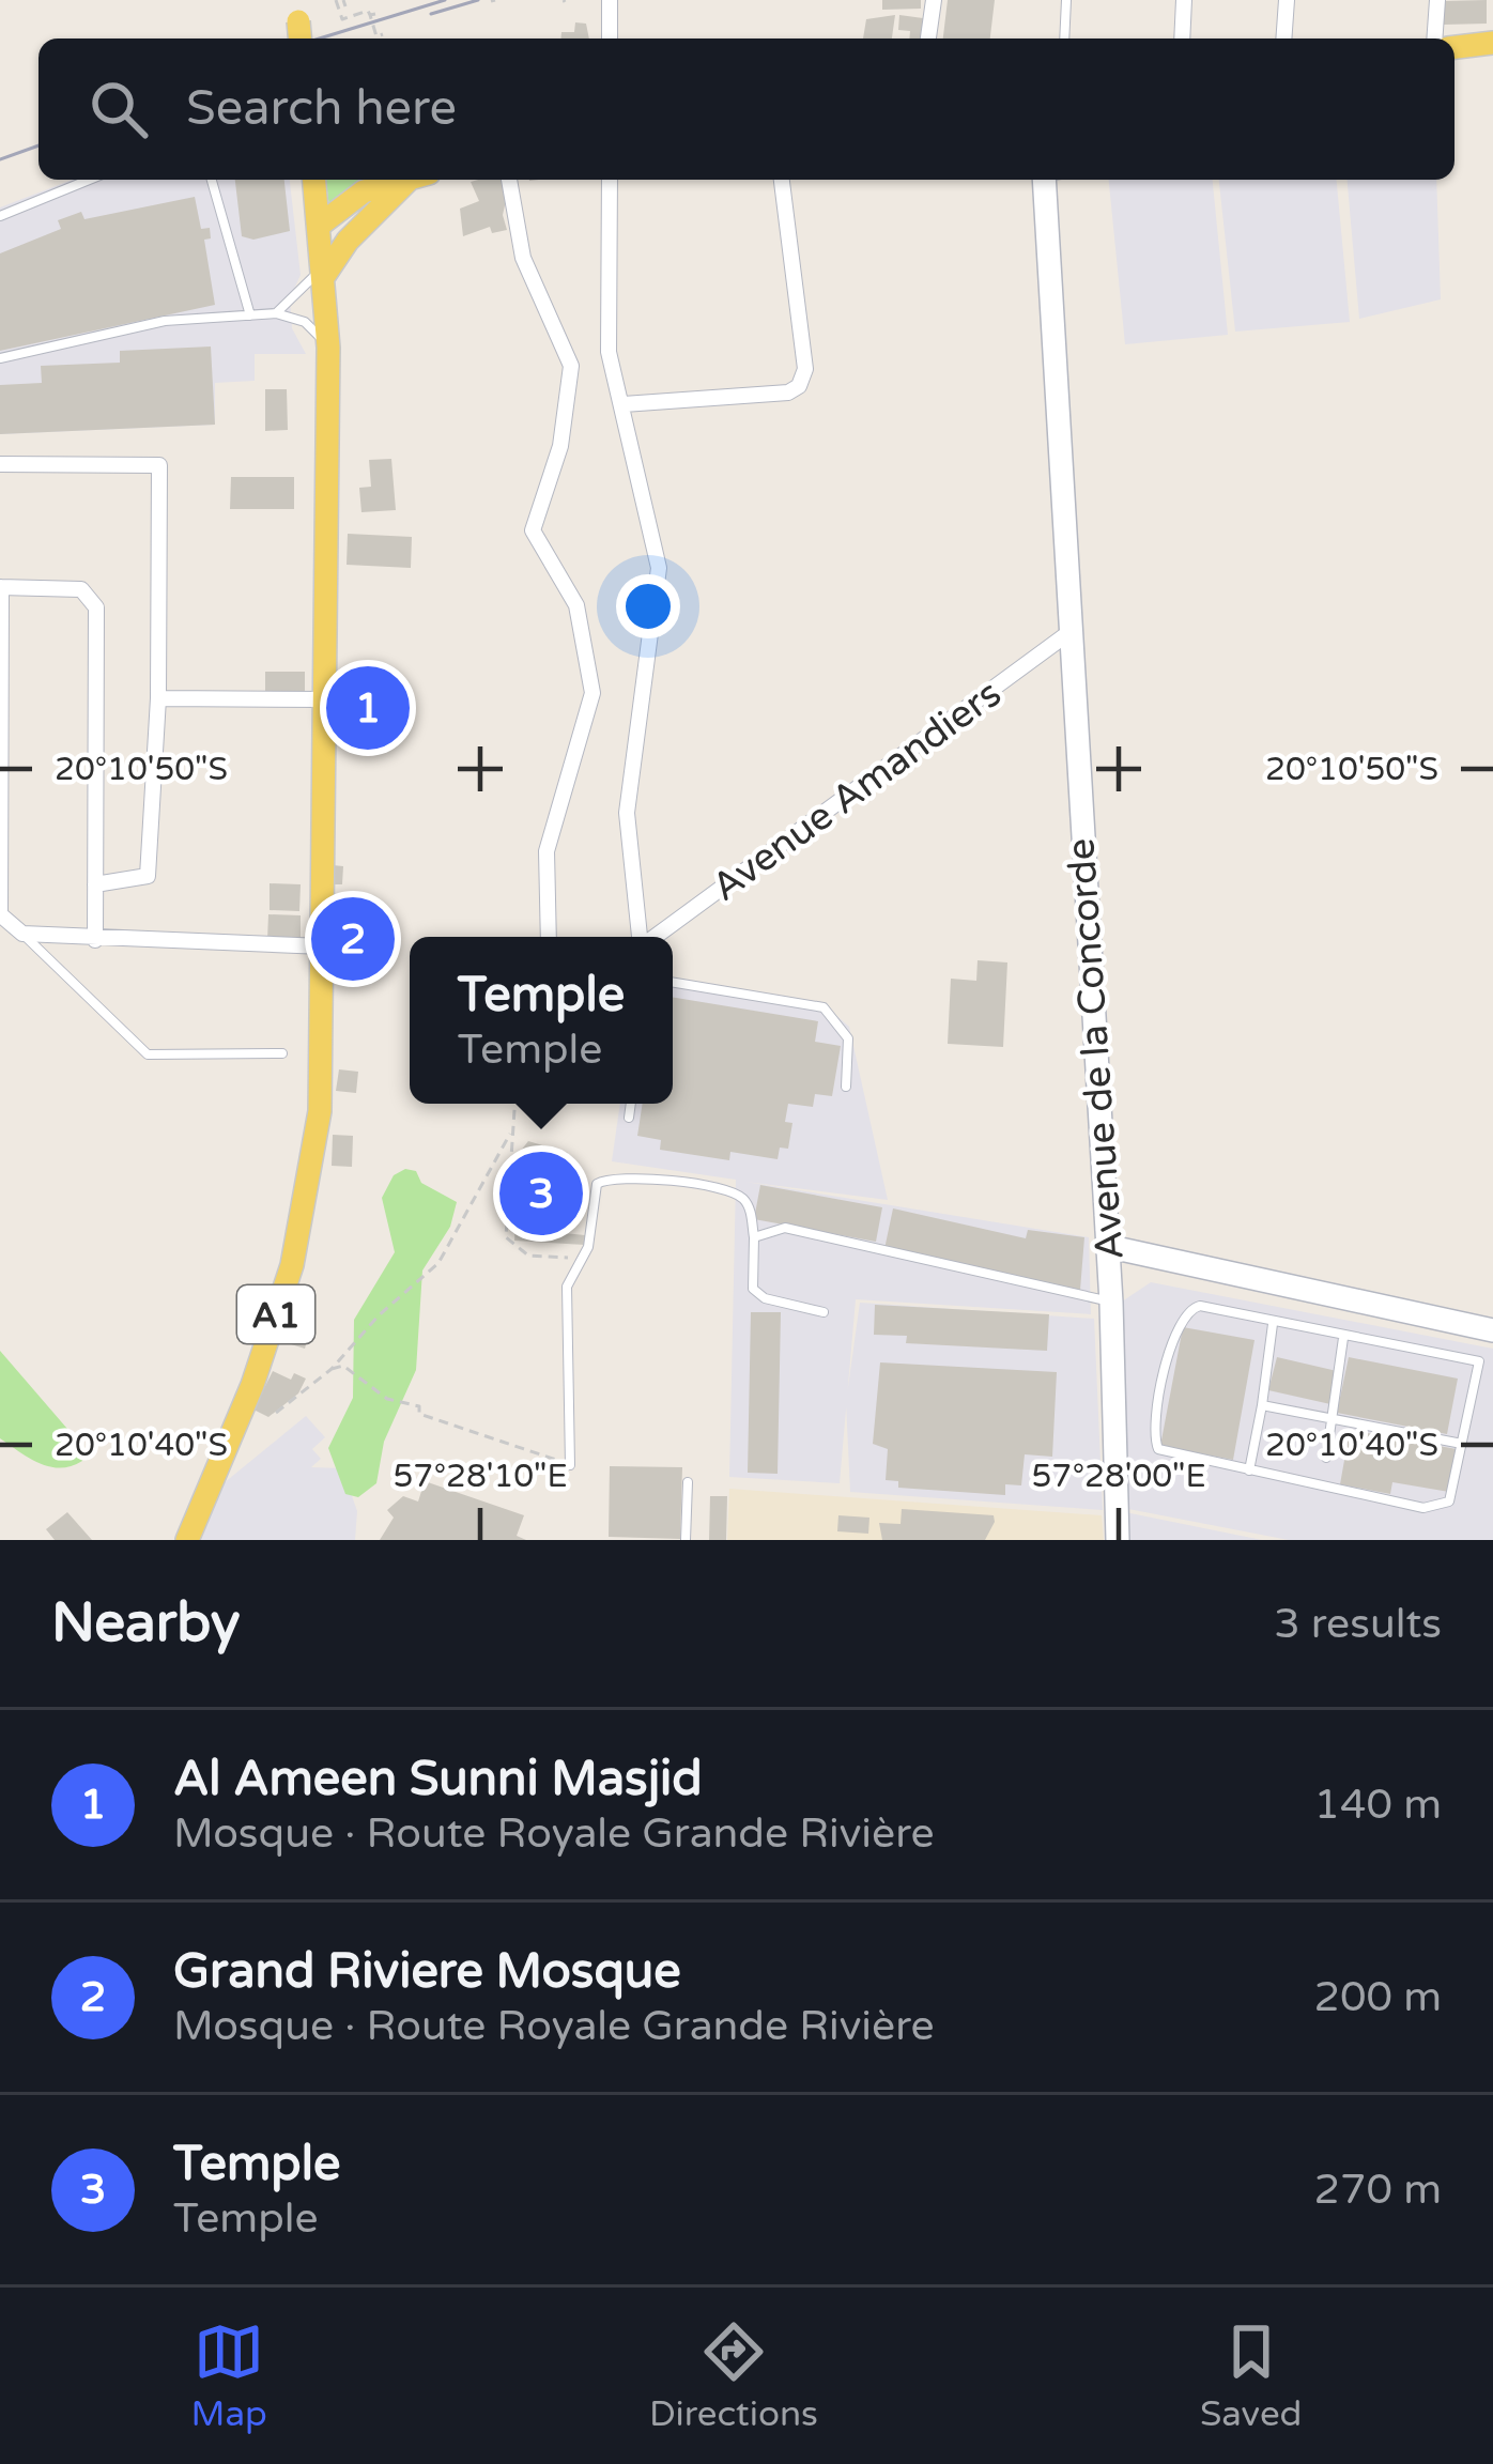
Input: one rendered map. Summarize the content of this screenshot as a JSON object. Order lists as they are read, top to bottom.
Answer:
{
  "streets": {
    "main road": ["A1"],
    "street": ["Avenue Amandiers", "Avenue de la Concorde"]
  },
  "crossings": [
    ["Avenue Amandiers", "Avenue de la Concorde"]
  ],
  "page": {
    "search": "Search here",
    "pins": ["1", "2", "3"],
    "popup": ["Temple", "Temple"],
    "heading": ["Nearby", "3 results"],
    "list": [
      {
        "mark": "1",
        "name": "Al Ameen Sunni Masjid",
        "note": "Mosque · Route Royale Grande Rivière",
        "value": "140 m"
      },
      {
        "mark": "2",
        "name": "Grand Riviere Mosque",
        "note": "Mosque · Route Royale Grande Rivière",
        "value": "200 m"
      },
      {
        "mark": "3",
        "name": "Temple",
        "note": "Temple",
        "value": "270 m"
      }
    ],
    "nav": ["Map", "Directions", "Saved"]
  },
  "coordinates": [
    "20°10'50\"S",
    "20°10'40\"S",
    "57°28'10\"E",
    "57°28'00\"E"
  ]
}
